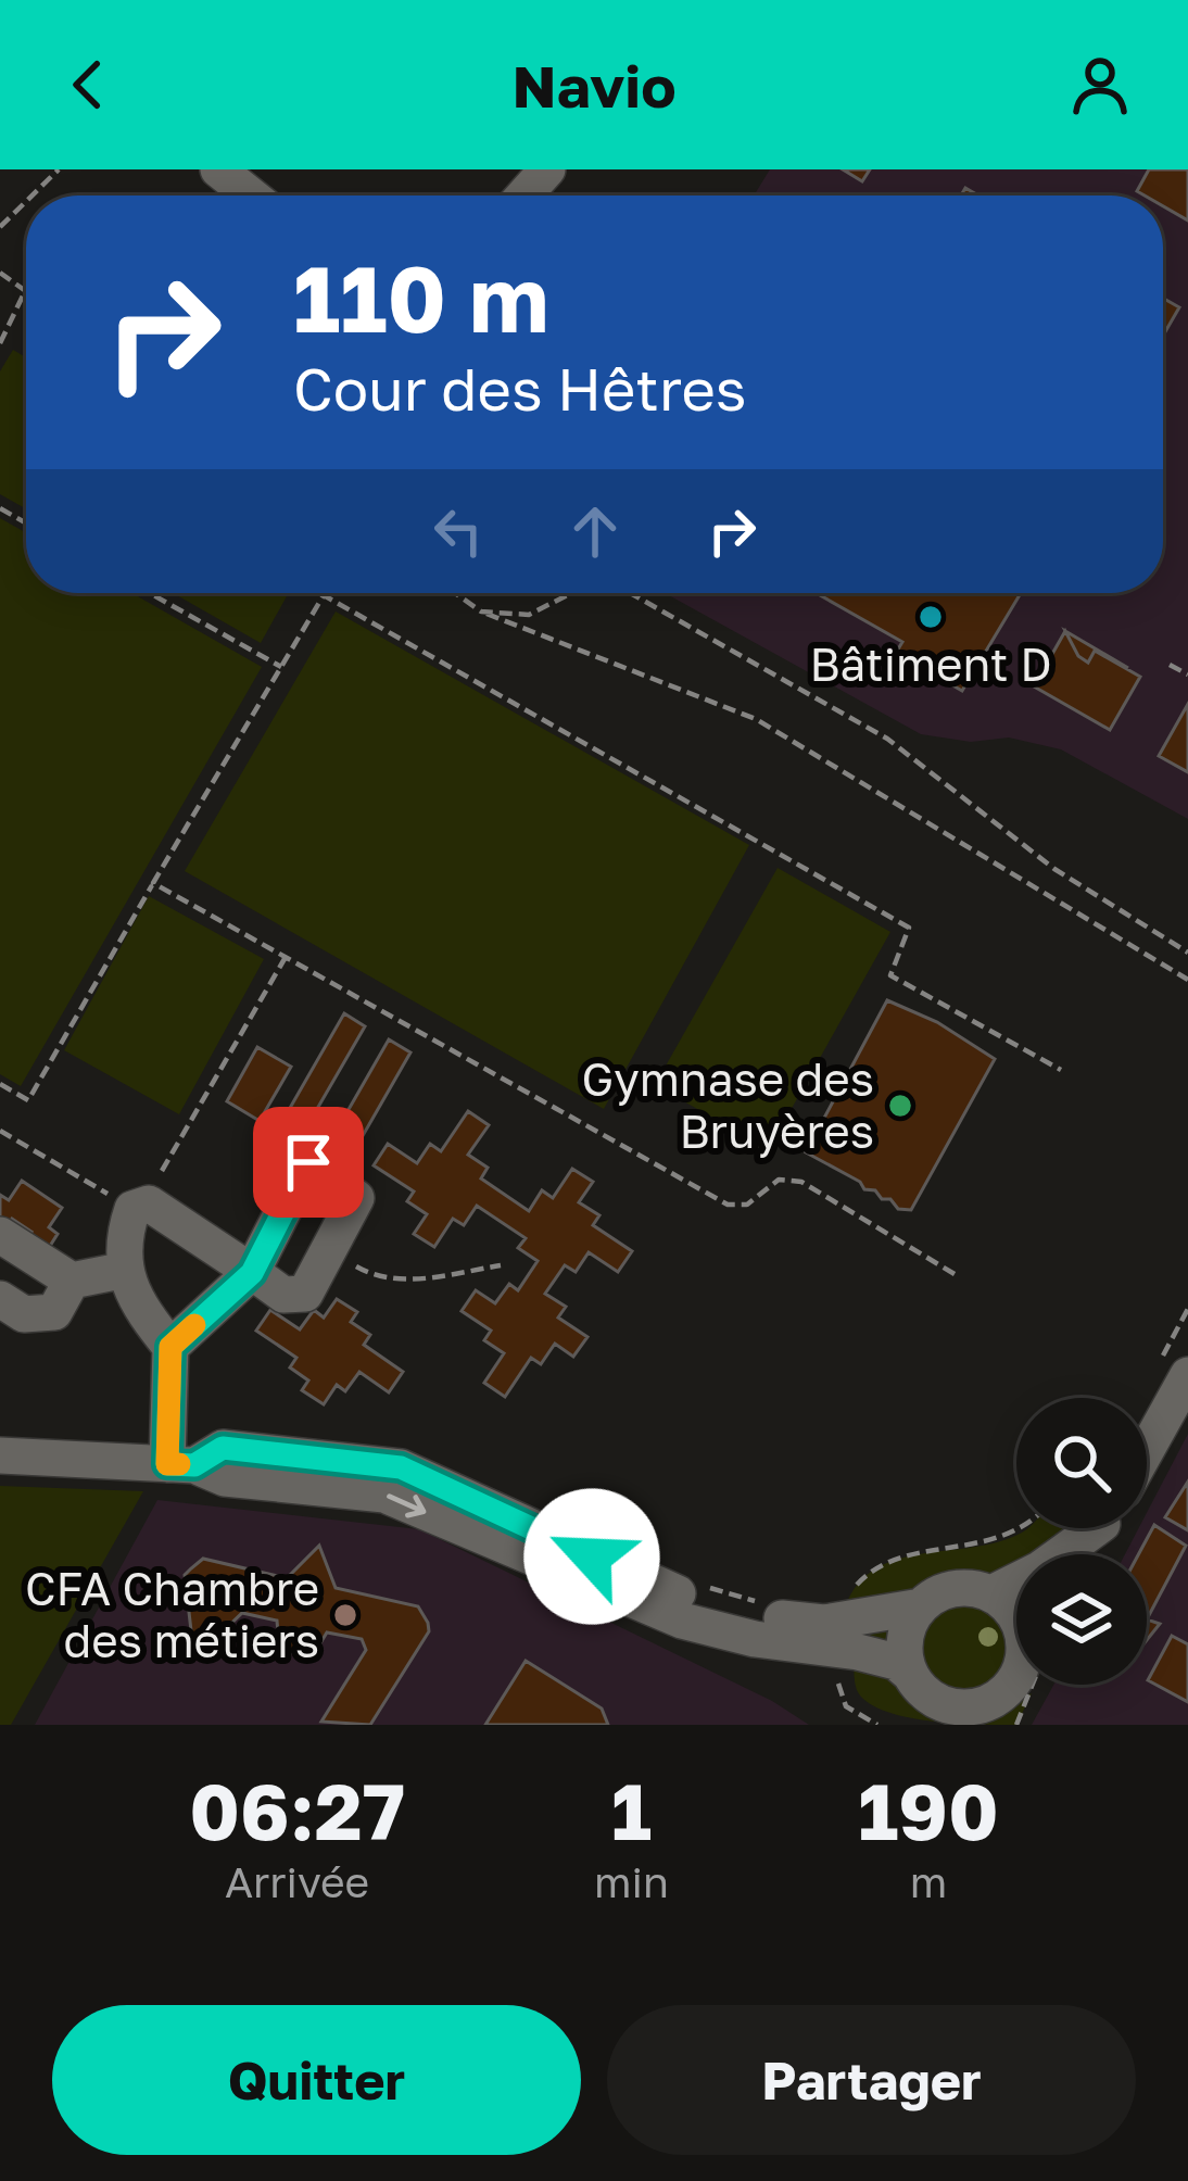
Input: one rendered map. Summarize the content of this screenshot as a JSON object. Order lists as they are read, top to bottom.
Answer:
{
  "places": ["Bâtiment D", "Gymnase des Bruyères", "CFA Chambre des métiers"],
  "page": {
    "header": "Navio",
    "turn": ["110 m", "Cour des Hêtres"],
    "eta": [
      "06:27",
      "Arrivée",
      "1",
      "min",
      "190",
      "m"
    ],
    "buttons": ["Quitter", "Partager"]
  }
}
